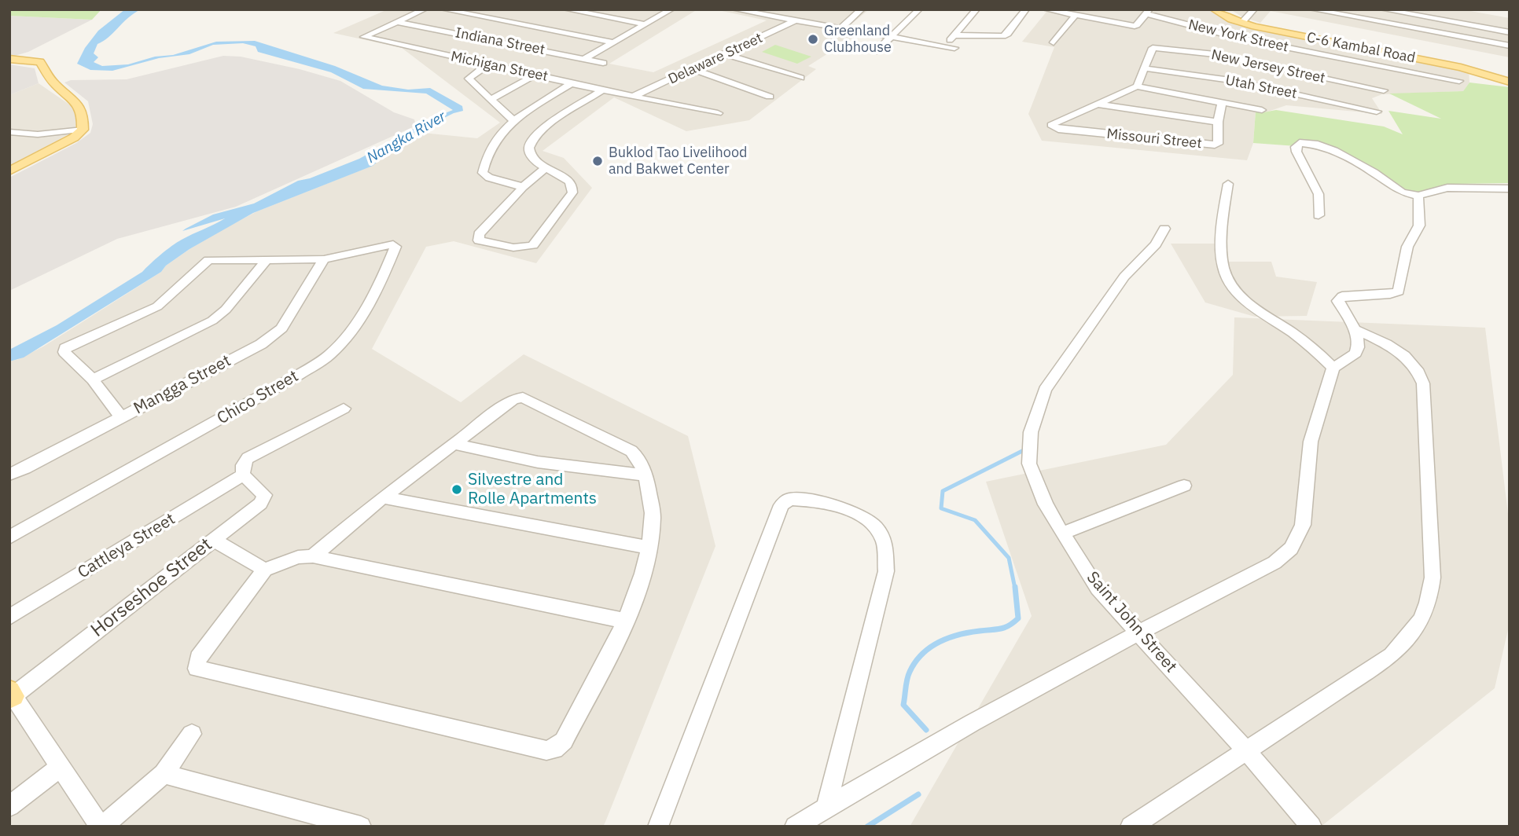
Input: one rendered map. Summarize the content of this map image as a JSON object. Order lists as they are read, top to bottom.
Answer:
{
  "streets": {
    "main road": ["C-6 Kambal Road"],
    "street": [
      "New York Street",
      "Indiana Street",
      "Delaware Street",
      "Michigan Street",
      "New Jersey Street",
      "Utah Street",
      "Missouri Street",
      "Mangga Street",
      "Chico Street",
      "Cattleya Street",
      "Horseshoe Street",
      "Saint John Street"
    ]
  },
  "crossings": [
    ["Indiana Street", "Michigan Street"],
    ["Delaware Street", "Michigan Street"],
    ["New Jersey Street", "Utah Street"],
    ["Mangga Street", "Chico Street"],
    ["Cattleya Street", "Horseshoe Street"]
  ],
  "water": ["Nangka River"],
  "places": ["Greenland Clubhouse", "Buklod Tao Livelihood and Bakwet Center", "Silvestre and Rolle Apartments"]
}
